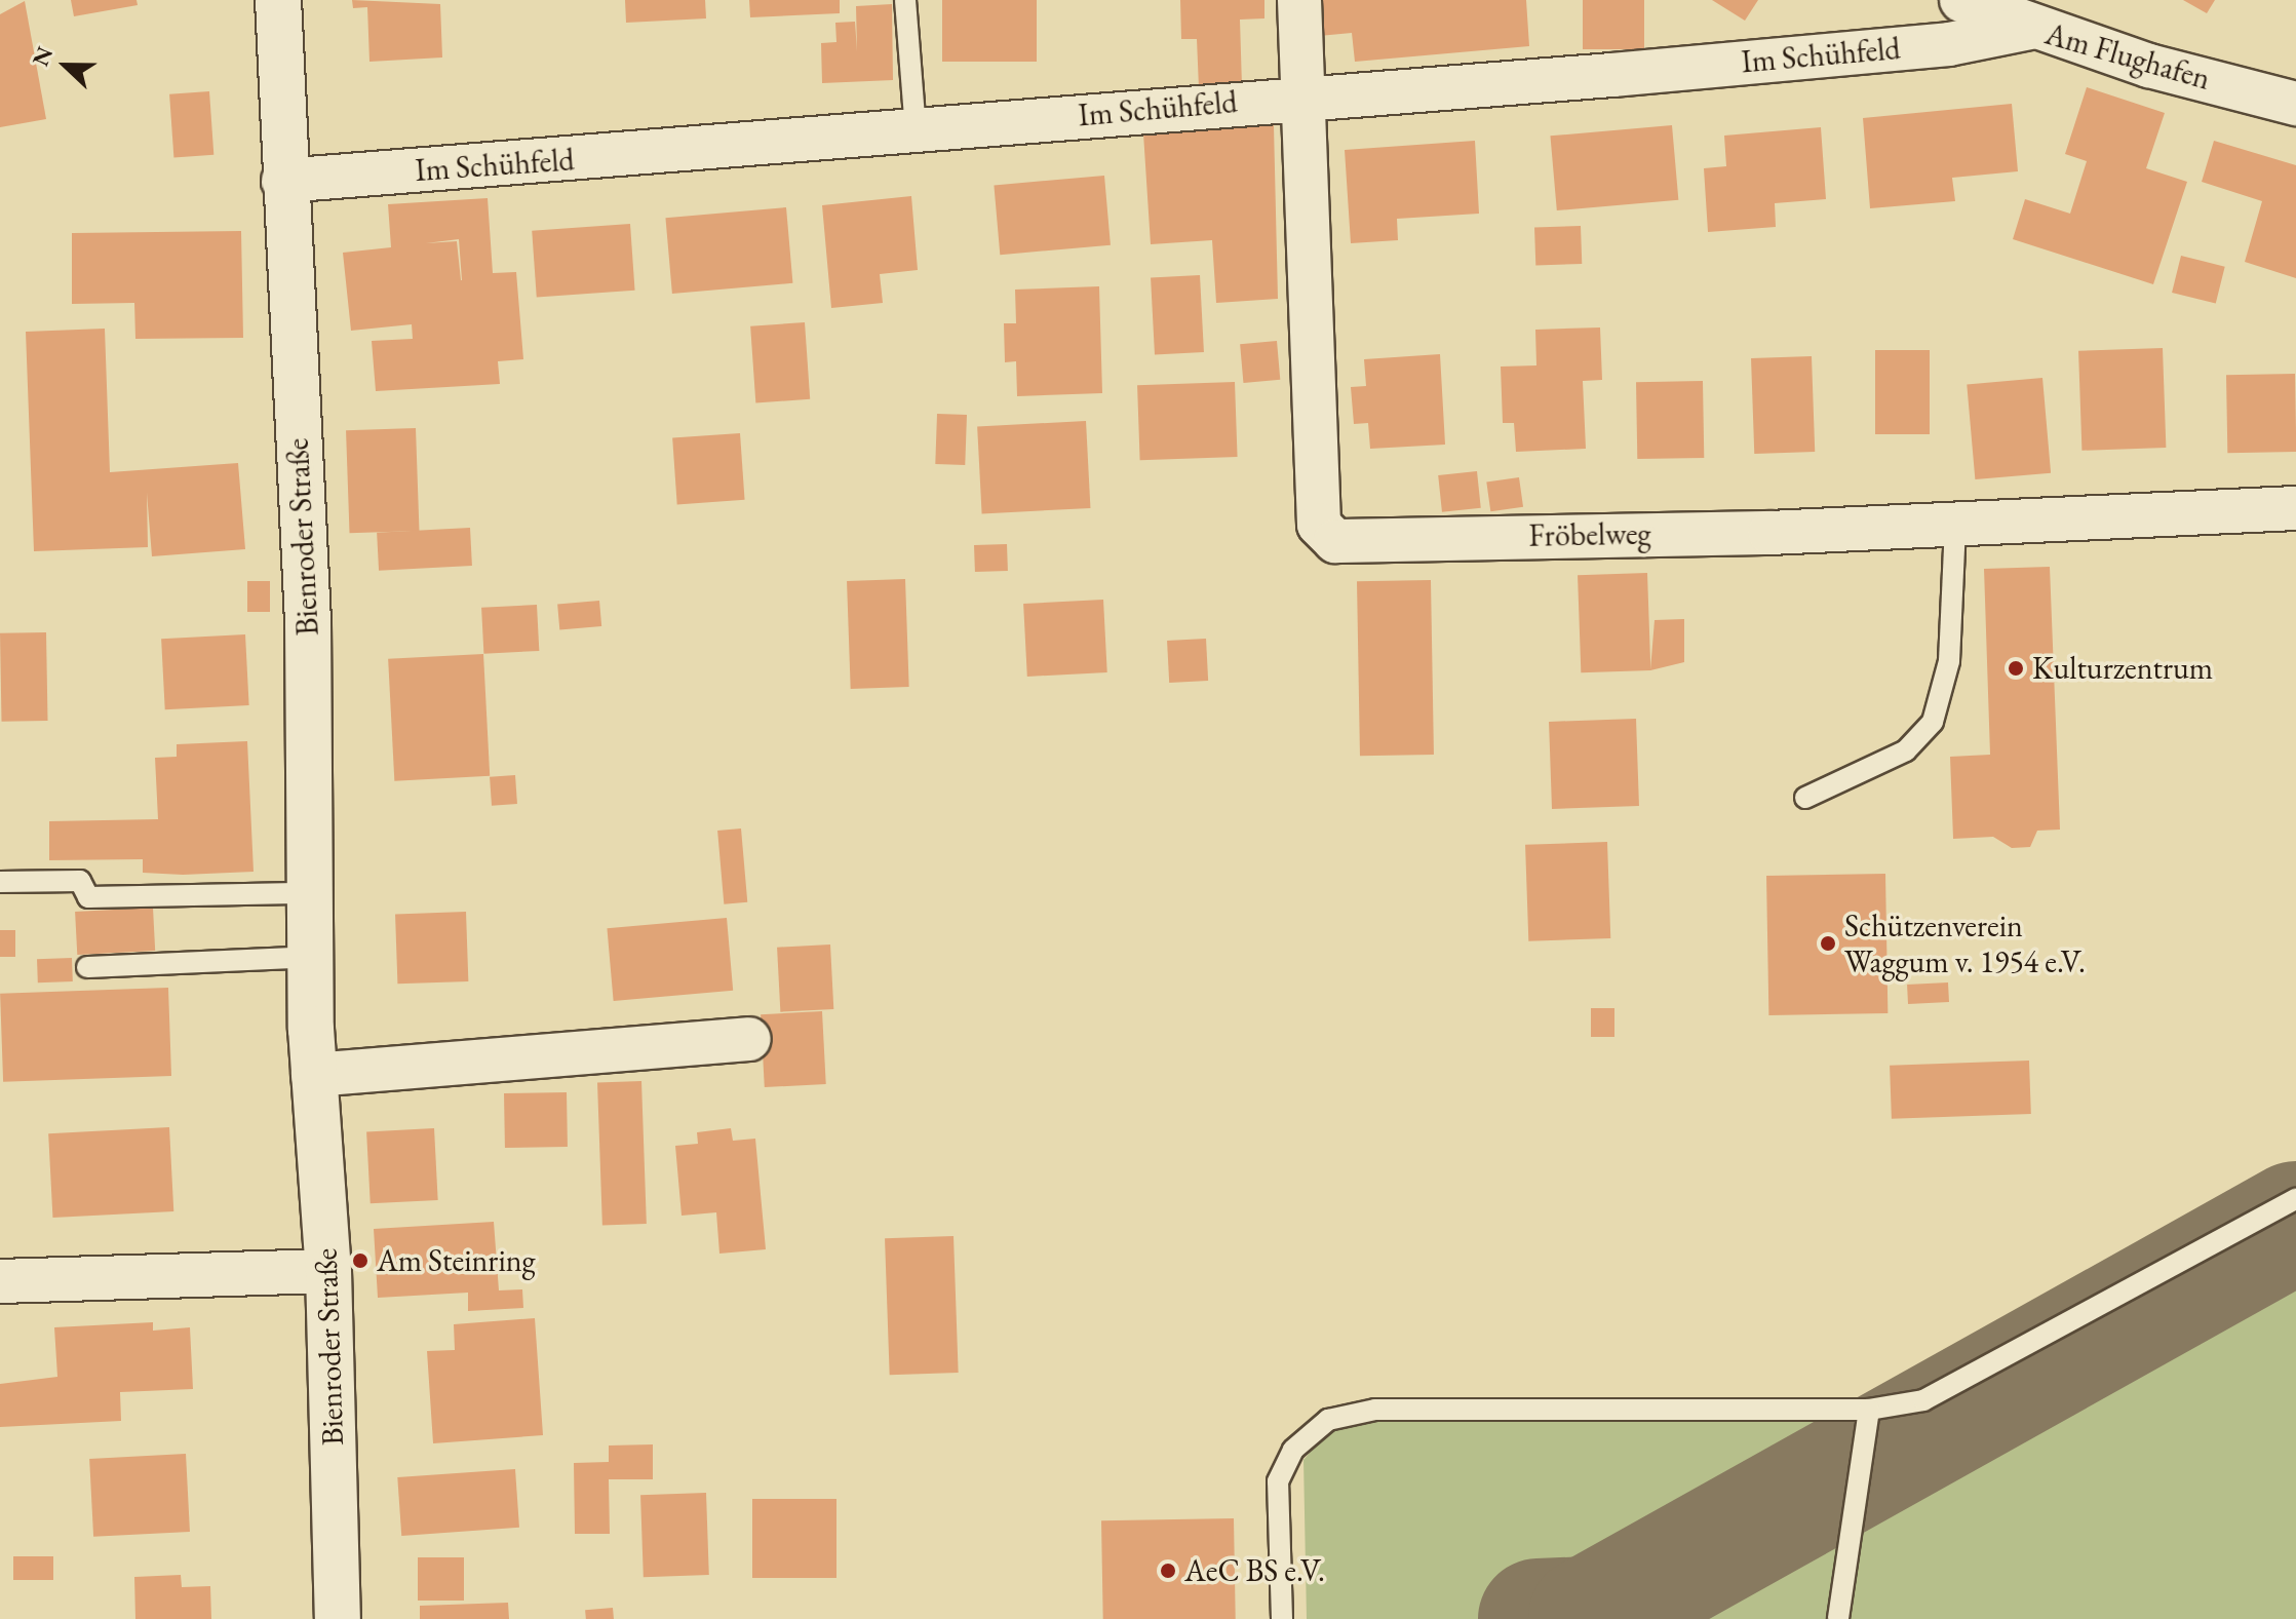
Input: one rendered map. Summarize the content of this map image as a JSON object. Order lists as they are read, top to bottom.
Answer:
{
  "streets": {
    "street": [
      "Im Schühfeld",
      "Am Flughafen",
      "Fröbelweg",
      "Bienroder Straße"
    ]
  },
  "crossings": [
    ["Im Schühfeld", "Am Flughafen"],
    ["Im Schühfeld", "Fröbelweg"],
    ["Im Schühfeld", "Bienroder Straße"]
  ],
  "places": [
    "Kulturzentrum",
    "Schützenverein Waggum v. 1954 e.V.",
    "Am Steinring",
    "AeC BS e.V."
  ],
  "north": "left"
}
